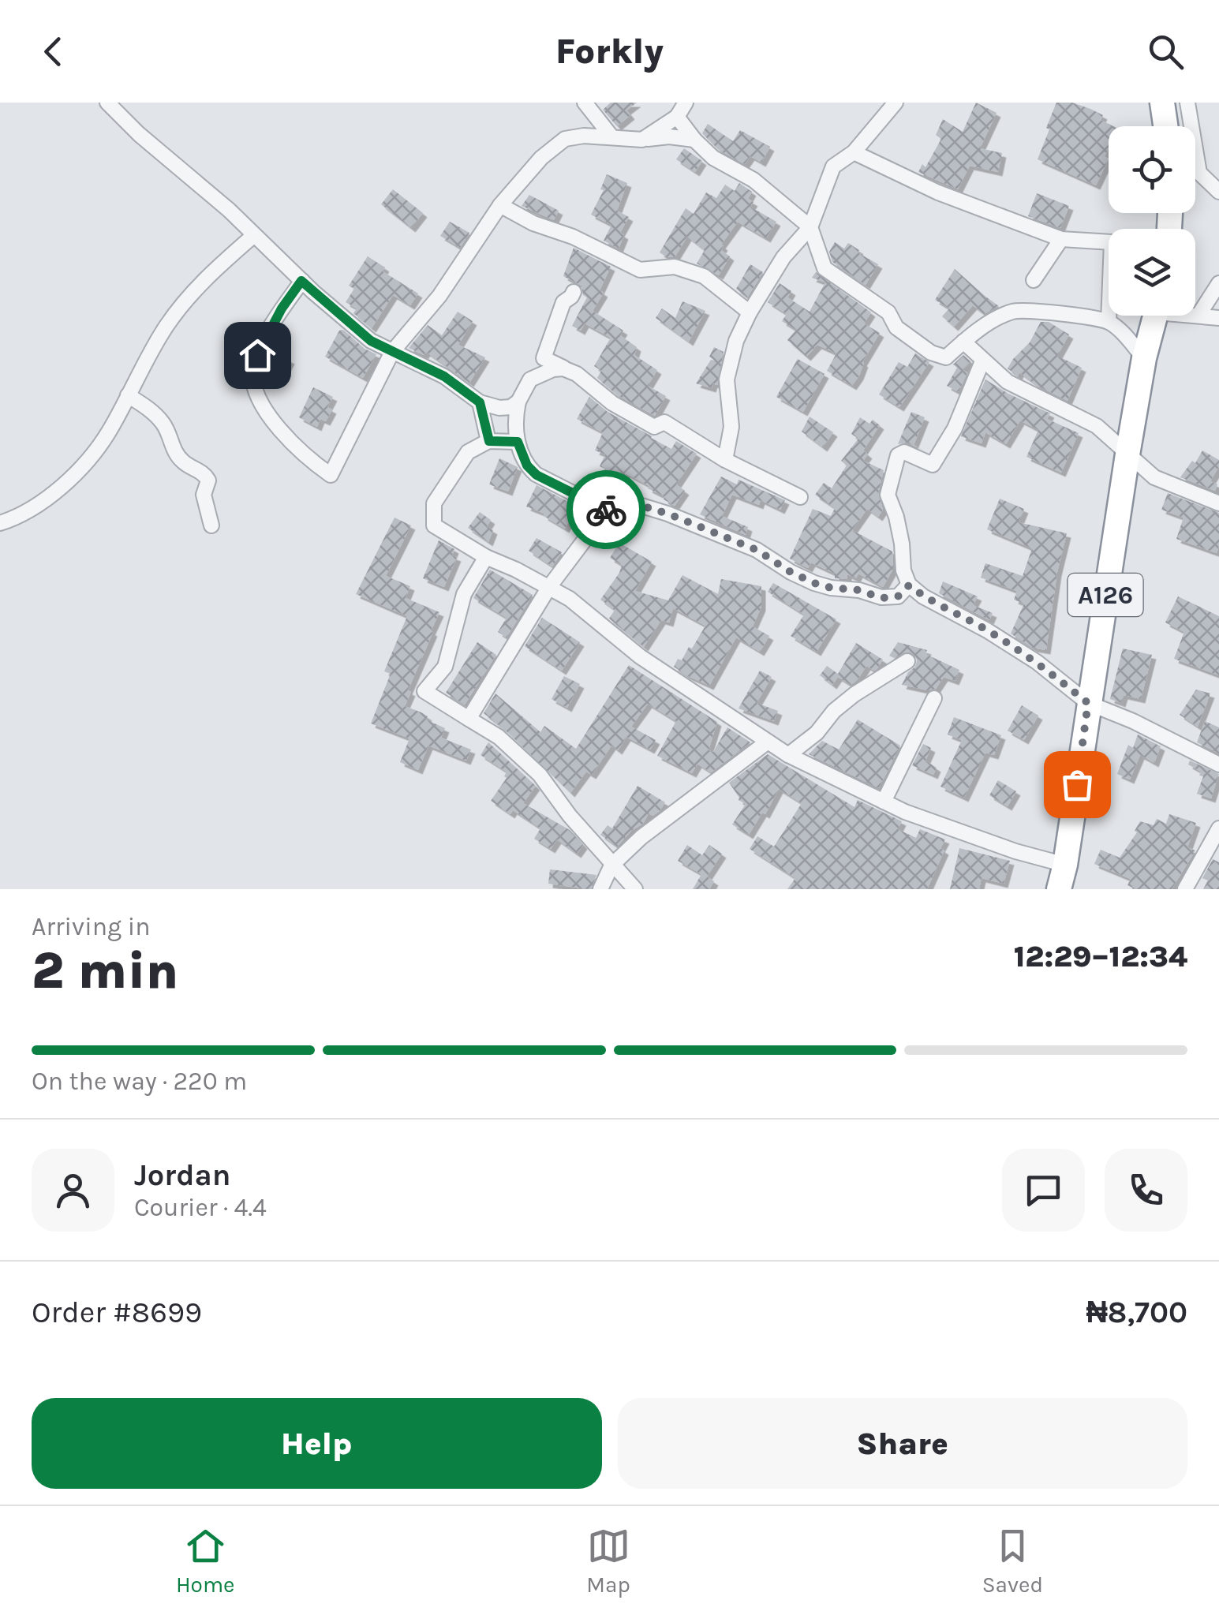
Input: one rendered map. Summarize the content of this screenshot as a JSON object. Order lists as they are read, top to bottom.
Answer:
{
  "streets": {
    "highway": ["A126"]
  },
  "page": {
    "header": "Forkly",
    "heading": ["2 min", "Arriving in", "12:29–12:34"],
    "panel": [
      "Jordan",
      "Courier · 4.4",
      "Order #8699",
      "₦8,700"
    ],
    "bar": "On the way · 220 m",
    "buttons": ["Help", "Share"],
    "tabs": ["Home", "Map", "Saved"]
  }
}
